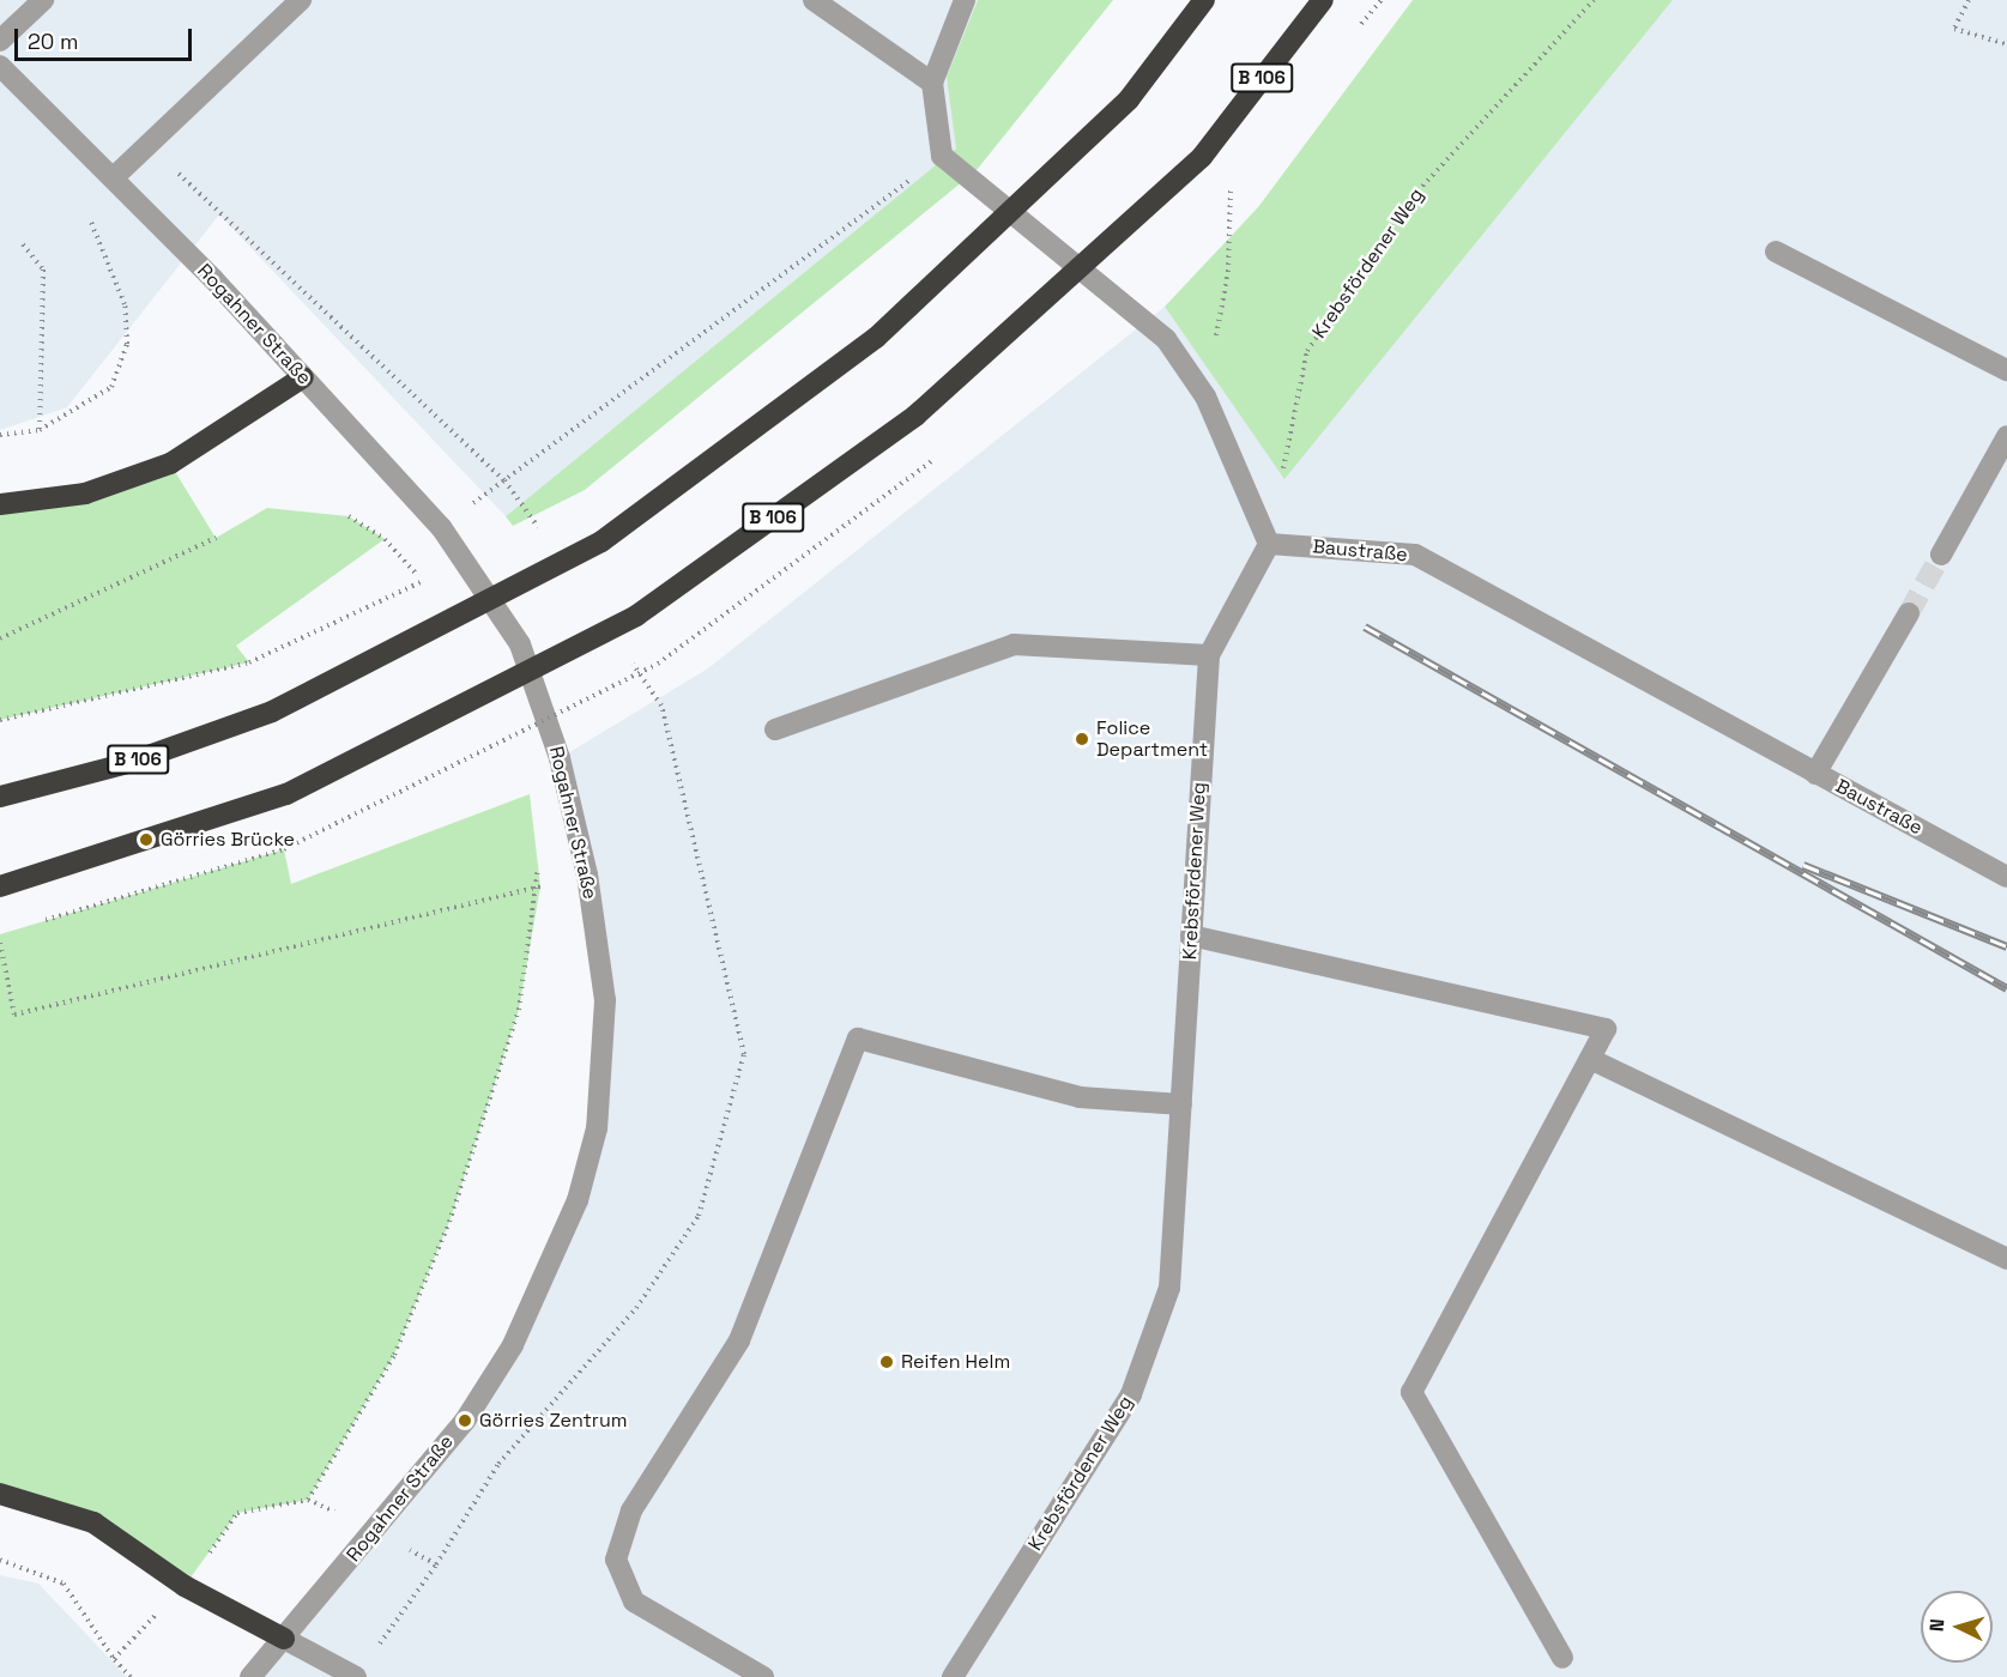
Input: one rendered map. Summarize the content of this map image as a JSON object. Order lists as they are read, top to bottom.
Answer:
{
  "streets": {
    "highway": ["B 106"],
    "street": ["Krebsfördener Weg", "Rogahner Straße", "Baustraße"]
  },
  "crossings": [
    ["Krebsfördener Weg", "Baustraße"]
  ],
  "places": [
    "Folice Department",
    "Görries Brücke",
    "Reifen Helm",
    "Görries Zentrum"
  ],
  "scale_bar": "20 m",
  "north": "left"
}
